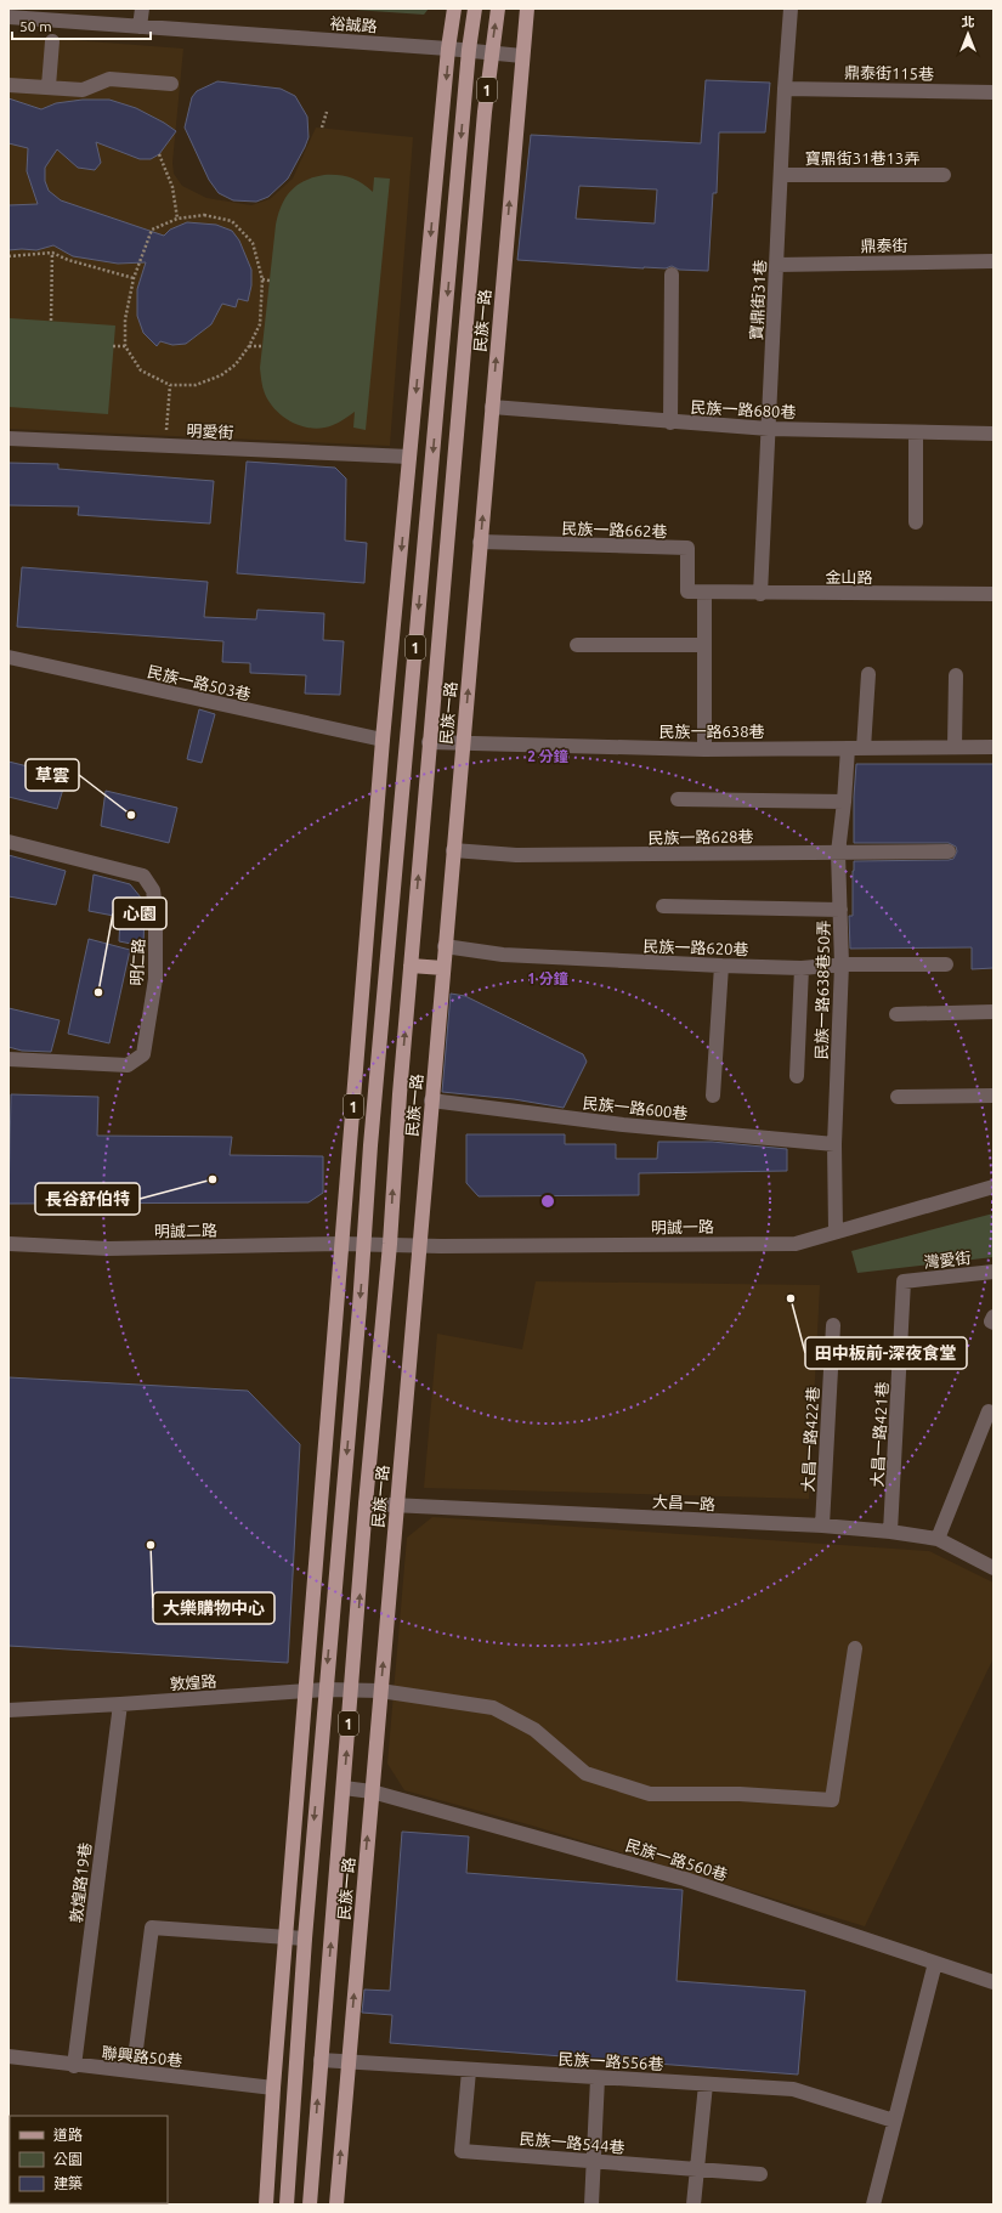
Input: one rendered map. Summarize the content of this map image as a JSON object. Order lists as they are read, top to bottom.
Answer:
{
  "streets": {
    "main road": ["1", "民族一路"],
    "street": [
      "裕誠路",
      "鼎泰街115巷",
      "寶鼎街31巷13弄",
      "鼎泰街",
      "寶鼎街31巷",
      "民族一路680巷",
      "明愛街",
      "民族一路662巷",
      "金山路",
      "民族一路503巷",
      "民族一路638巷",
      "民族一路628巷",
      "民族一路620巷",
      "明仁路",
      "民族一路638巷50弄",
      "民族一路600巷",
      "明誠一路",
      "明誠二路",
      "灣愛街",
      "大昌一路421巷",
      "大昌一路422巷",
      "大昌一路",
      "敦煌路",
      "民族一路560巷",
      "敦煌路19巷",
      "聯興路50巷",
      "民族一路556巷",
      "民族一路544巷"
    ]
  },
  "crossings": [
    ["裕誠路", "1"],
    ["裕誠路", "民族一路"],
    ["鼎泰街115巷", "寶鼎街31巷"],
    ["1", "明愛街"],
    ["1", "民族一路503巷"],
    ["1", "明誠一路"],
    ["1", "明誠二路"],
    ["1", "敦煌路"],
    ["1", "聯興路50巷"],
    ["寶鼎街31巷13弄", "寶鼎街31巷"],
    ["鼎泰街", "寶鼎街31巷"],
    ["寶鼎街31巷", "民族一路680巷"],
    ["寶鼎街31巷", "金山路"],
    ["民族一路", "民族一路680巷"],
    ["民族一路", "民族一路662巷"],
    ["民族一路", "民族一路638巷"],
    ["民族一路", "民族一路628巷"],
    ["民族一路", "民族一路620巷"],
    ["民族一路", "民族一路600巷"],
    ["民族一路", "明誠一路"],
    ["民族一路", "大昌一路"],
    ["民族一路", "敦煌路"],
    ["民族一路", "民族一路560巷"],
    ["民族一路", "民族一路556巷"],
    ["民族一路662巷", "金山路"],
    ["民族一路638巷", "民族一路638巷50弄"],
    ["民族一路628巷", "民族一路638巷50弄"],
    ["民族一路620巷", "民族一路638巷50弄"],
    ["民族一路638巷50弄", "民族一路600巷"],
    ["民族一路638巷50弄", "明誠一路"],
    ["明誠一路", "明誠二路"],
    ["灣愛街", "大昌一路421巷"],
    ["大昌一路421巷", "大昌一路"],
    ["大昌一路422巷", "大昌一路"],
    ["敦煌路", "敦煌路19巷"],
    ["敦煌路19巷", "聯興路50巷"],
    ["民族一路556巷", "民族一路544巷"]
  ],
  "places": [
    "草雲",
    "心園",
    "長谷舒伯特",
    "田中板前-深夜食堂",
    "大樂購物中心"
  ],
  "legend": ["道路", "公園", "建築"],
  "scale_bar": "50 m",
  "north": "top",
  "rings": ["2 分鐘", "1 分鐘"]
}
